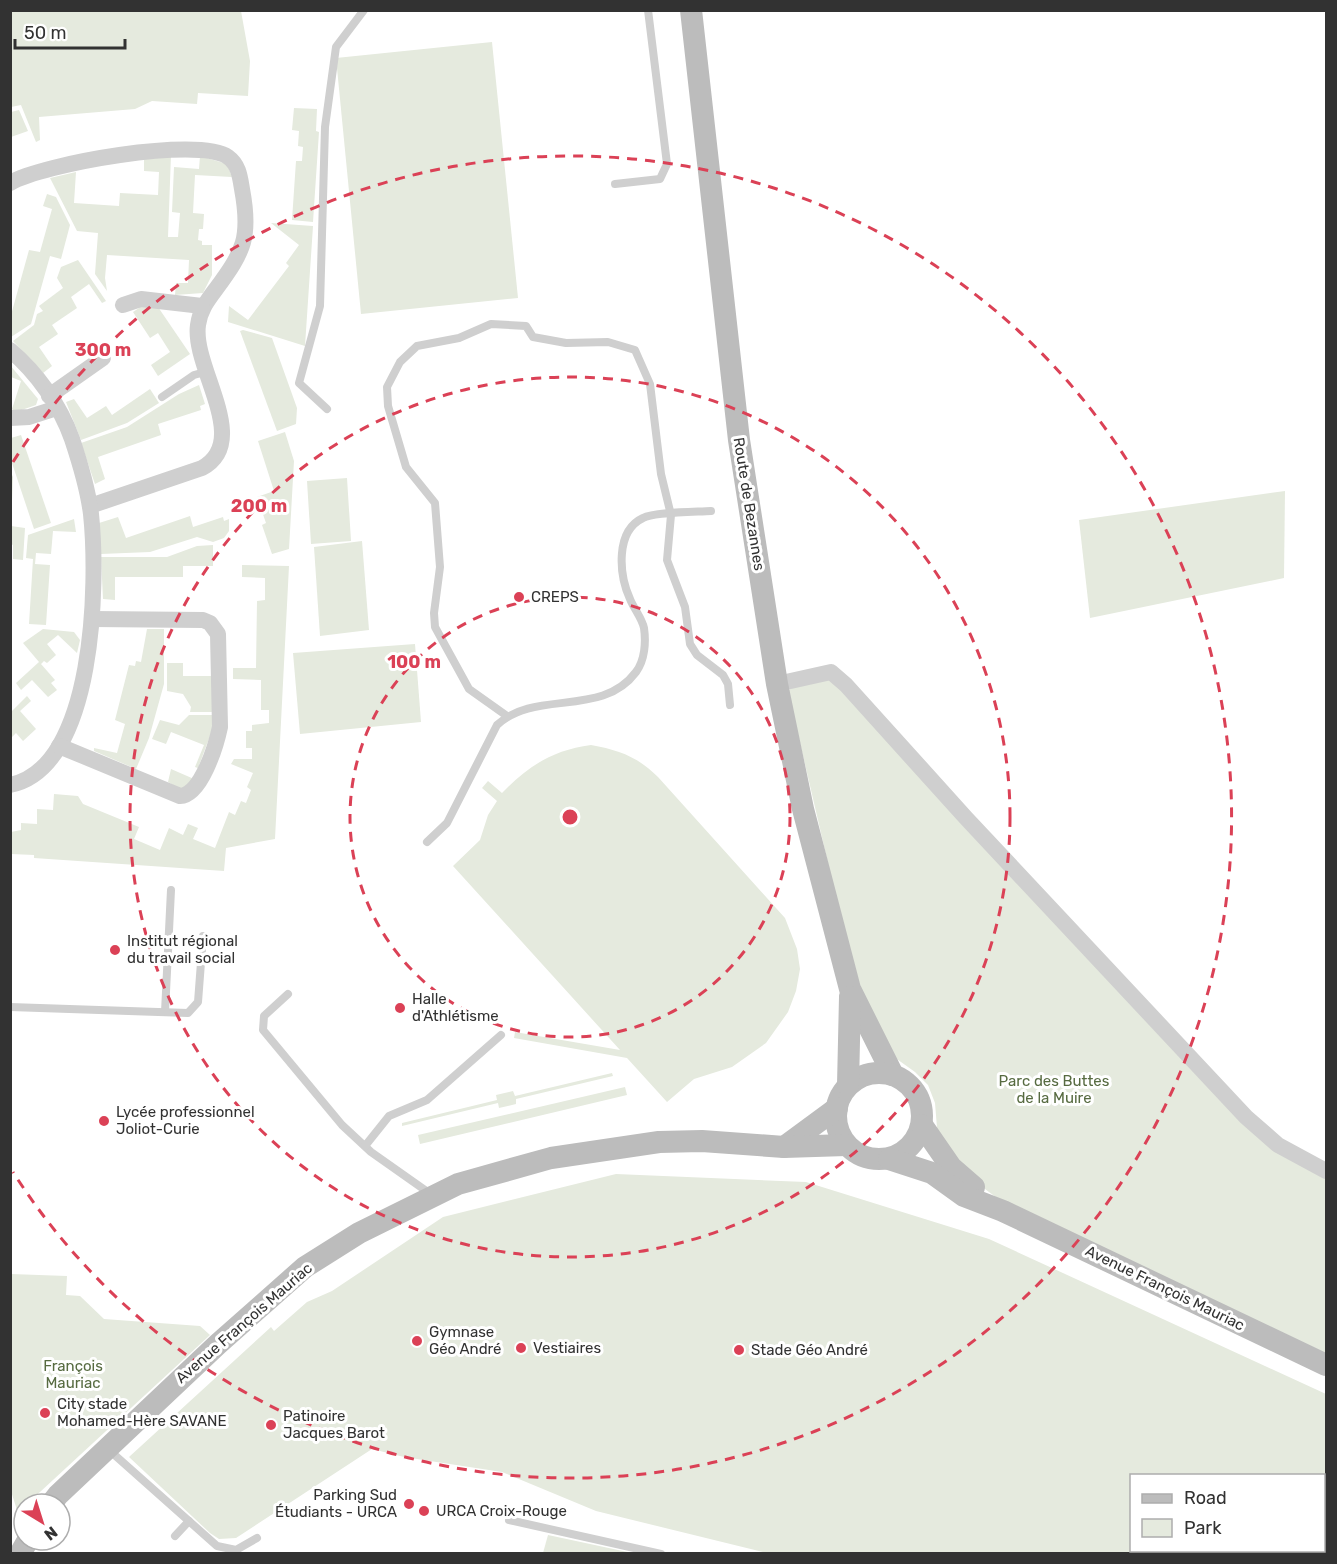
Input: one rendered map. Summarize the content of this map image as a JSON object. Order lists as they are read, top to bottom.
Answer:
{
  "streets": {
    "street": ["Route de Bezannes", "Avenue François Mauriac"]
  },
  "crossings": [
    ["Route de Bezannes", "Avenue François Mauriac"]
  ],
  "parks": ["Parc des Buttes de la Muire", "François Mauriac"],
  "places": [
    "CREPS",
    "Institut régional du travail social",
    "Halle d'Athlétisme",
    "Lycée professionnel Joliot-Curie",
    "Gymnase Géo André",
    "Vestiaires",
    "Stade Géo André",
    "City stade Mohamed-Hère SAVANE",
    "Patinoire Jacques Barot",
    "Parking Sud Étudiants - URCA",
    "URCA Croix-Rouge"
  ],
  "legend": ["Road", "Park"],
  "scale_bar": "50 m",
  "north": "bottom right",
  "rings": ["300 m", "200 m", "100 m"]
}
